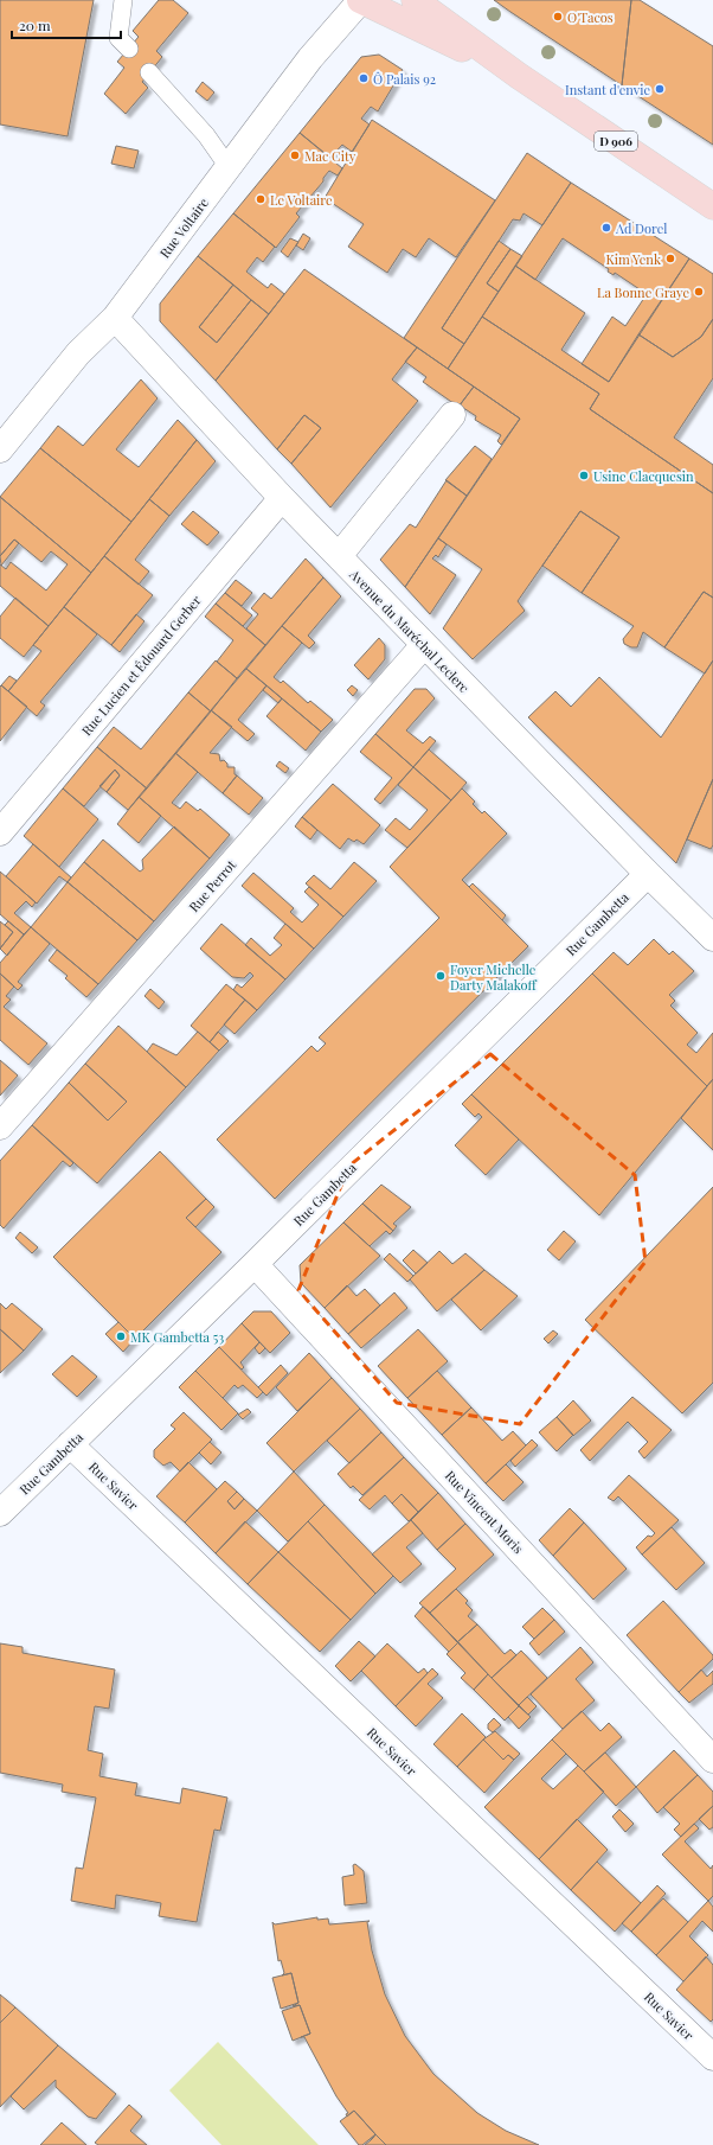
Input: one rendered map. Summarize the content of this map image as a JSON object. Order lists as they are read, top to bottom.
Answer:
{
  "streets": {
    "main road": ["D 906"],
    "street": [
      "Rue Voltaire",
      "Avenue du Maréchal Leclerc",
      "Rue Lucien et Édouard Gerber",
      "Rue Perrot",
      "Rue Gambetta",
      "Rue Savier",
      "Rue Vincent Moris"
    ]
  },
  "crossings": [
    ["D 906", "Rue Voltaire"],
    ["Rue Voltaire", "Avenue du Maréchal Leclerc"],
    ["Avenue du Maréchal Leclerc", "Rue Lucien et Édouard Gerber"],
    ["Avenue du Maréchal Leclerc", "Rue Perrot"],
    ["Avenue du Maréchal Leclerc", "Rue Gambetta"],
    ["Rue Gambetta", "Rue Savier"],
    ["Rue Gambetta", "Rue Vincent Moris"]
  ],
  "places": [
    "O'Tacos",
    "Ô Palais 92",
    "Instant d'envie",
    "Mac City",
    "Le Voltaire",
    "Ad Dorel",
    "Kim Yenk",
    "La Bonne Graye",
    "Usine Clacquesin",
    "Foyer Michelle Darty Malakoff",
    "MK Gambetta 53"
  ],
  "scale_bar": "20 m"
}
